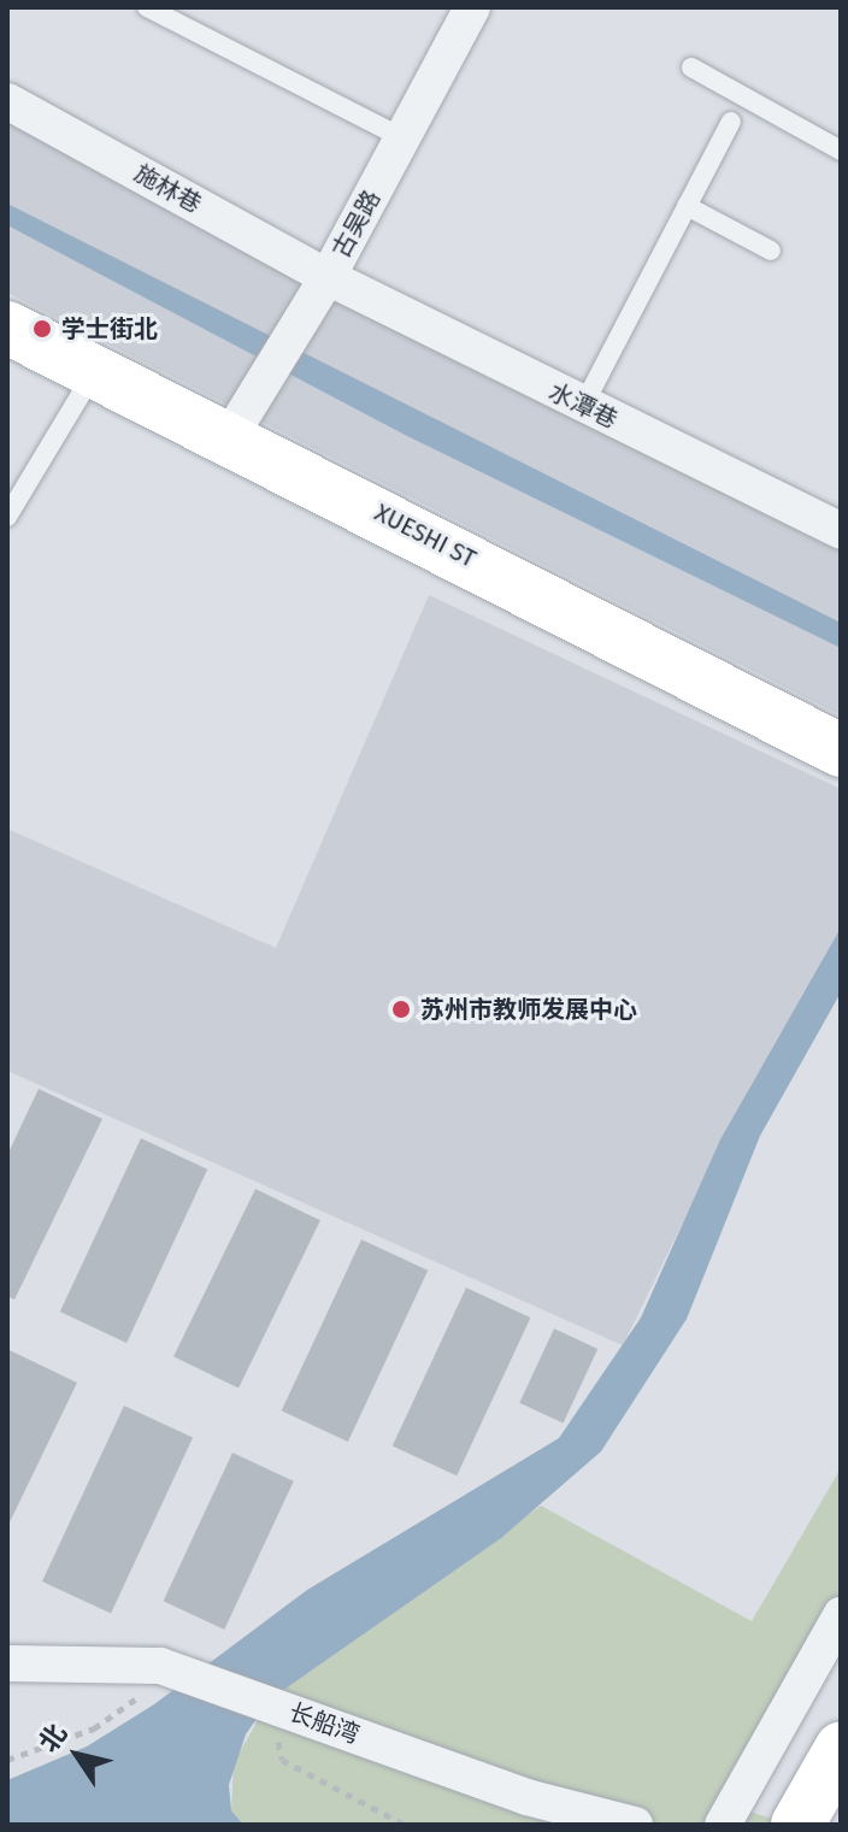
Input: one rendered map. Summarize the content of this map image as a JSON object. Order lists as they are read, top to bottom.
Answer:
{
  "streets": {
    "street": [
      "施林巷",
      "古吴路",
      "水潭巷",
      "XUESHI ST",
      "长船湾"
    ]
  },
  "crossings": [
    ["施林巷", "古吴路"],
    ["施林巷", "水潭巷"],
    ["古吴路", "水潭巷"],
    ["古吴路", "XUESHI ST"]
  ],
  "places": ["学士街北", "苏州市教师发展中心"],
  "north": "top left"
}
